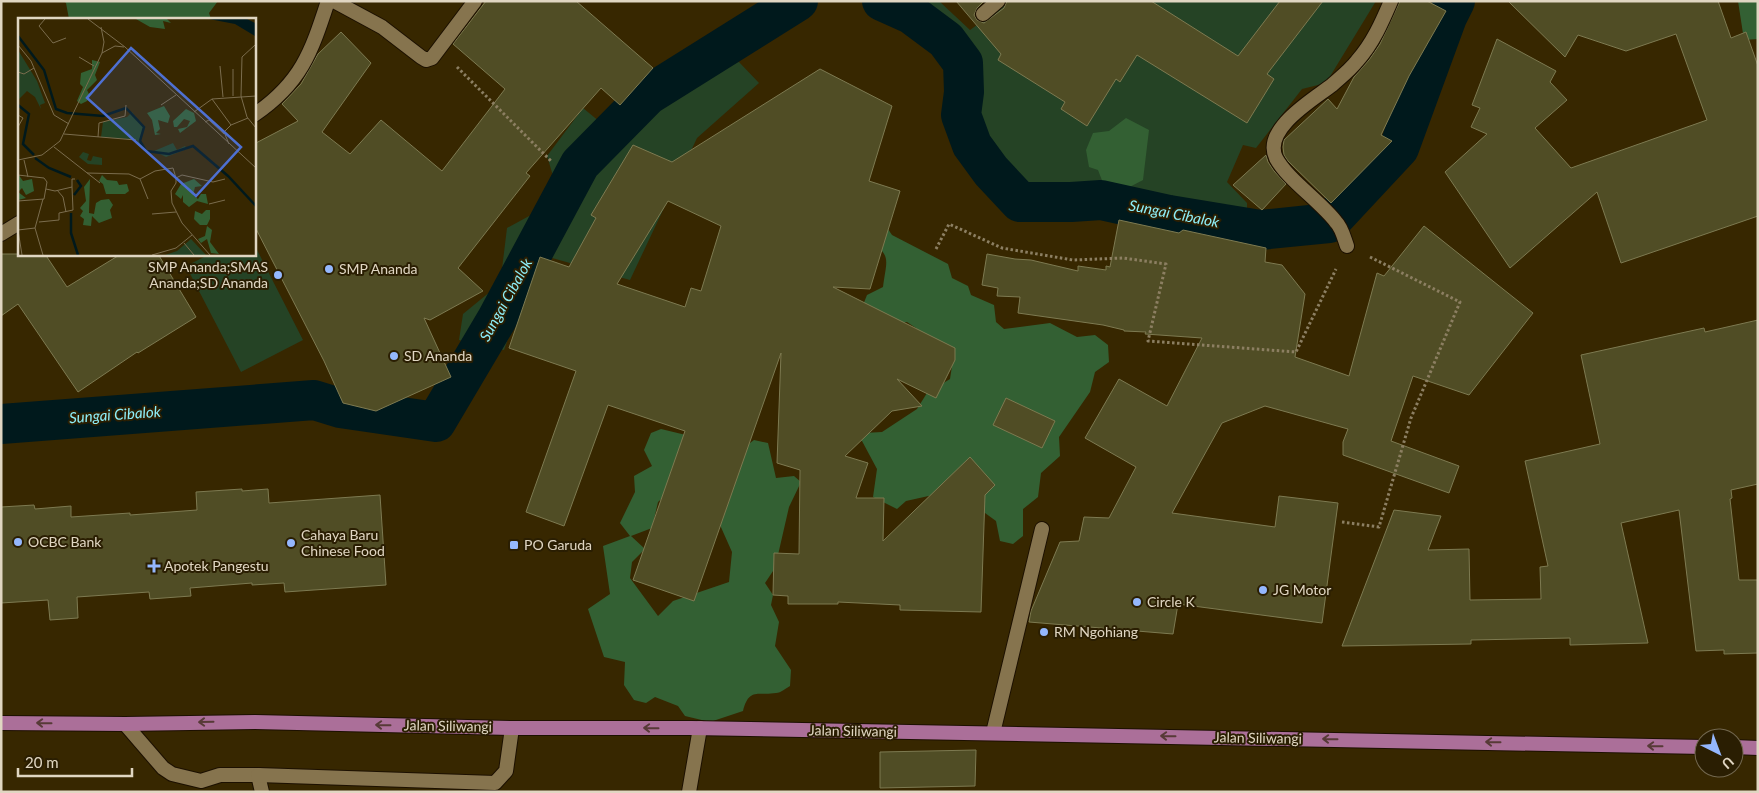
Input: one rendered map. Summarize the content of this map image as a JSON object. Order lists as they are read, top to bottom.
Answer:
{
  "streets": {
    "main road": ["Jalan Siliwangi"]
  },
  "one_way": ["Jalan Siliwangi"],
  "water": ["Sungai Cibalok"],
  "places": {
    "other": [
      "SMP Ananda",
      "SMP Ananda;SMAS Ananda;SD Ananda",
      "SD Ananda",
      "OCBC Bank",
      "Cahaya Baru Chinese Food",
      "JG Motor",
      "Circle K",
      "RM Ngohiang"
    ],
    "transit": ["PO Garuda"],
    "health": ["Apotek Pangestu"]
  },
  "scale_bar": "20 m",
  "north": "bottom right"
}
